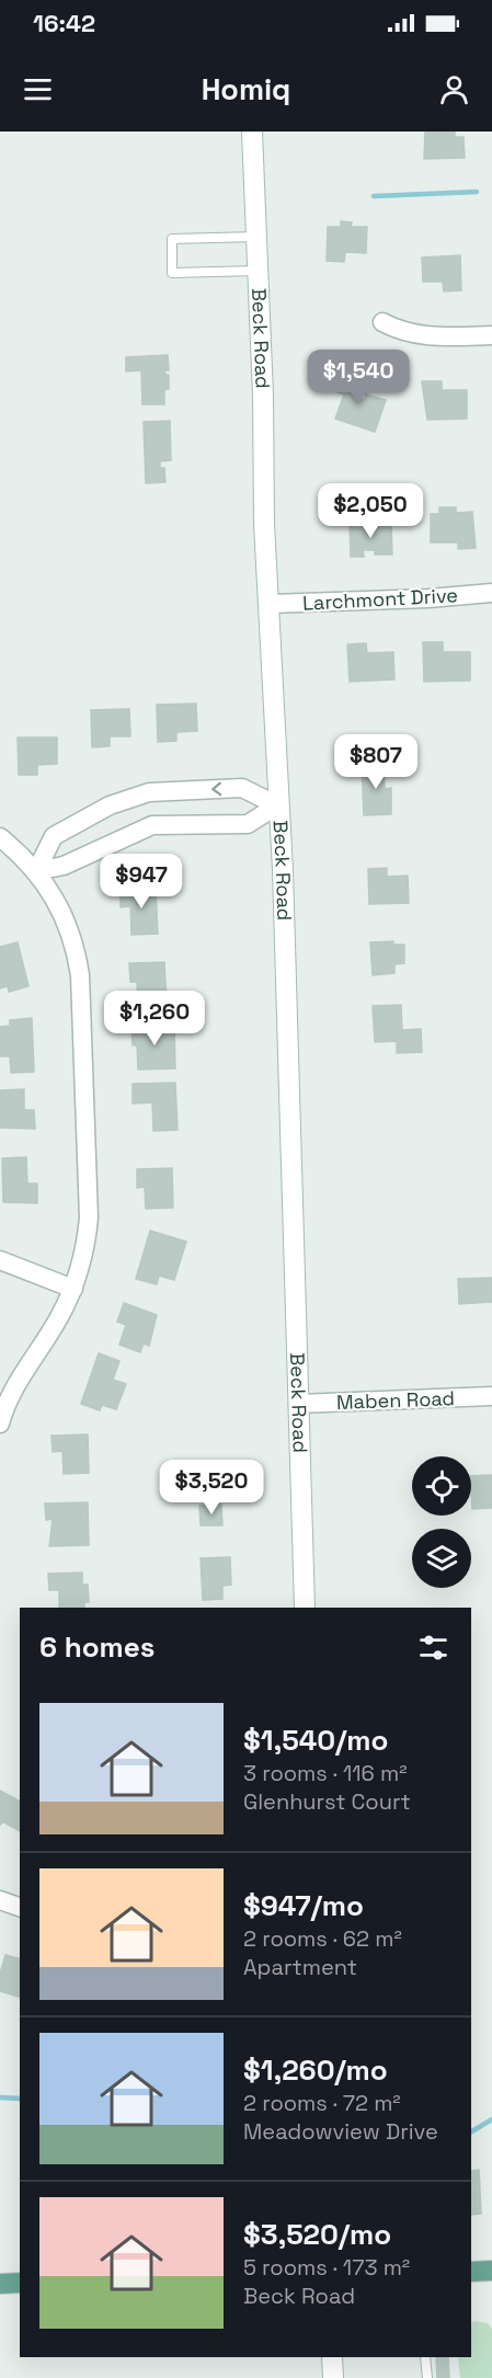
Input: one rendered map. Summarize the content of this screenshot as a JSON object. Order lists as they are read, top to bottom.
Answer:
{
  "streets": {
    "main road": ["Beck Road"],
    "street": ["Larchmont Drive", "Maben Road"]
  },
  "crossings": [
    ["Beck Road", "Larchmont Drive"],
    ["Beck Road", "Maben Road"]
  ],
  "page": {
    "status": "16:42",
    "header": "Homiq",
    "price": [
      "$1,540",
      "$2,050",
      "$807",
      "$947",
      "$1,260",
      "$3,520"
    ],
    "heading": "6 homes",
    "list": [
      {
        "name": "$1,540/mo",
        "note": "3 rooms · 116 m² · Glenhurst Court"
      },
      {
        "name": "$947/mo",
        "note": "2 rooms · 62 m² · Apartment"
      },
      {
        "name": "$1,260/mo",
        "note": "2 rooms · 72 m² · Meadowview Drive"
      },
      {
        "name": "$3,520/mo",
        "note": "5 rooms · 173 m² · Beck Road"
      }
    ]
  }
}
